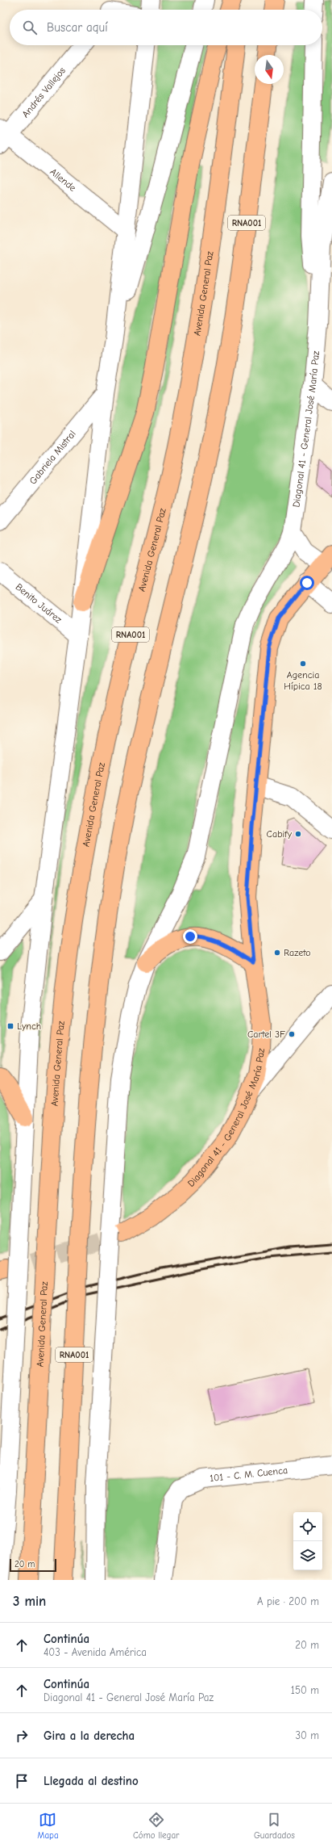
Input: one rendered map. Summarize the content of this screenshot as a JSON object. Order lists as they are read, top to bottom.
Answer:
{
  "streets": {
    "main road": ["RNA001", "Avenida General Paz", "Diagonal 41 - General José María Paz"],
    "street": [
      "Andrés Vallejos",
      "Allende",
      "Gabriela Mistral",
      "Benito Juárez",
      "101 - C. M. Cuenca"
    ]
  },
  "crossings": [
    ["Andrés Vallejos", "Allende"]
  ],
  "places": {
    "other": [
      "Agencia Hípica 18",
      "Cabify",
      "Razeto",
      "Cartel 3F"
    ],
    "transit": ["Lynch"]
  },
  "scale_bar": "20 m",
  "north": "bottom",
  "page": {
    "search": "Buscar aquí",
    "scale": "20 m",
    "heading": ["3 min", "A pie · 200 m"],
    "list": [
      ["Continúa", "403 - Avenida América", "20 m"],
      ["Continúa", "Diagonal 41 - General José María Paz", "150 m"],
      ["Gira a la derecha", "30 m"],
      "Llegada al destino"
    ],
    "nav": ["Mapa", "Cómo llegar", "Guardados"]
  }
}
